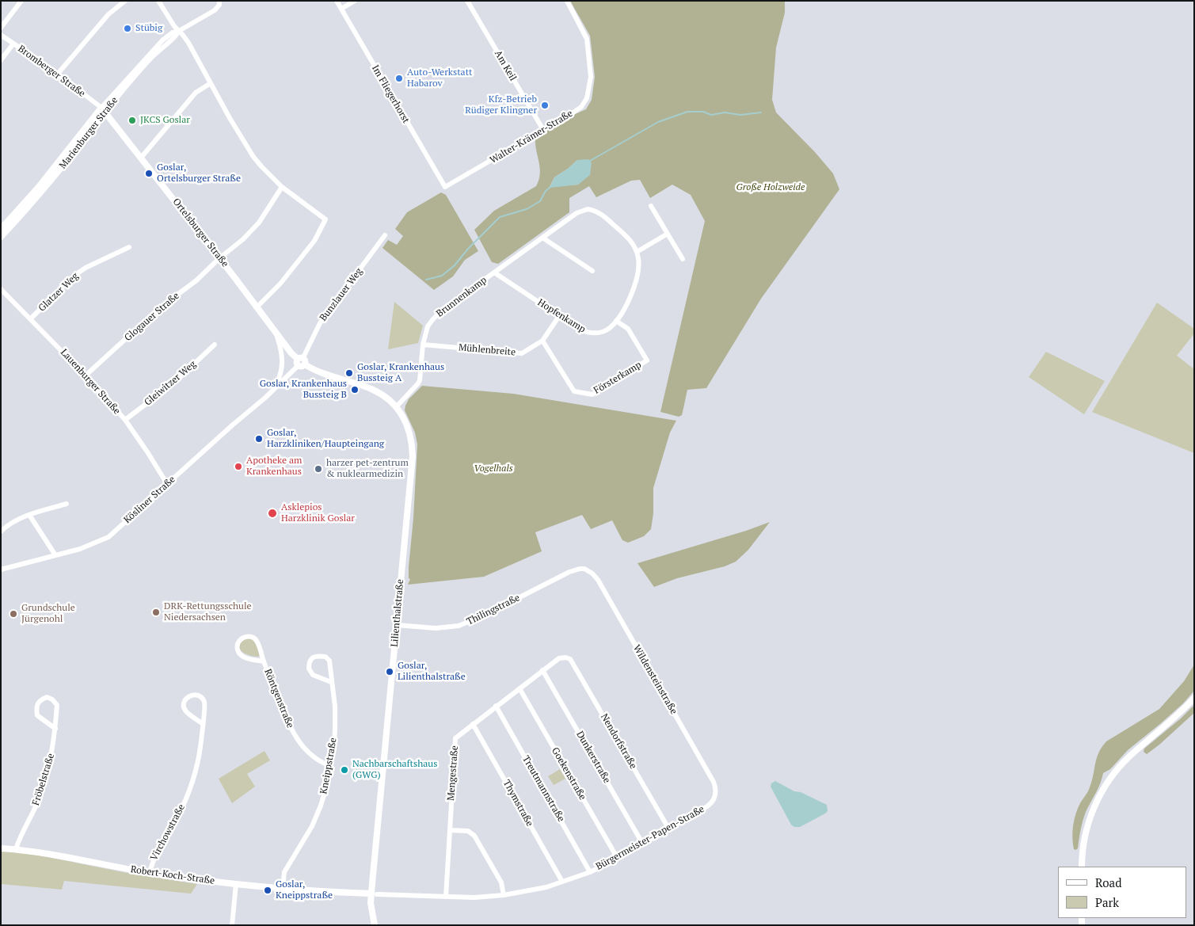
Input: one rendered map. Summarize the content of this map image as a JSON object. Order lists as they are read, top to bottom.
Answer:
{
  "streets": {
    "street": [
      "Am Keil",
      "Bromberger Straße",
      "Im Fliegerhorst",
      "Marienburger Straße",
      "Walter-Krämer-Straße",
      "Ortelsburger Straße",
      "Glatzer Weg",
      "Bunzlauer Weg",
      "Brunnenkamp",
      "Hopfenkamp",
      "Glogauer Straße",
      "Mühlenbreite",
      "Försterkamp",
      "Lauenburger Straße",
      "Gleiwitzer Weg",
      "Kösliner Straße",
      "Thilingstraße",
      "Lilienthalstraße",
      "Wildensteinstraße",
      "Röntgenstraße",
      "Nendorfstraße",
      "Dunkerstraße",
      "Kneippstraße",
      "Mengestraße",
      "Goekenstraße",
      "Fröbelstraße",
      "Treutmannstraße",
      "Thymstraße",
      "Virchowstraße",
      "Bürgermeister-Papen-Straße",
      "Robert-Koch-Straße"
    ]
  },
  "crossings": [
    ["Am Keil", "Walter-Krämer-Straße"],
    ["Bromberger Straße", "Marienburger Straße"],
    ["Bromberger Straße", "Ortelsburger Straße"],
    ["Im Fliegerhorst", "Walter-Krämer-Straße"],
    ["Marienburger Straße", "Ortelsburger Straße"],
    ["Ortelsburger Straße", "Bunzlauer Weg"],
    ["Ortelsburger Straße", "Glogauer Straße"],
    ["Ortelsburger Straße", "Kösliner Straße"],
    ["Ortelsburger Straße", "Lilienthalstraße"],
    ["Glatzer Weg", "Lauenburger Straße"],
    ["Bunzlauer Weg", "Kösliner Straße"],
    ["Bunzlauer Weg", "Lilienthalstraße"],
    ["Brunnenkamp", "Hopfenkamp"],
    ["Brunnenkamp", "Mühlenbreite"],
    ["Brunnenkamp", "Lilienthalstraße"],
    ["Hopfenkamp", "Mühlenbreite"],
    ["Hopfenkamp", "Försterkamp"],
    ["Glogauer Straße", "Lauenburger Straße"],
    ["Mühlenbreite", "Försterkamp"],
    ["Lauenburger Straße", "Gleiwitzer Weg"],
    ["Lauenburger Straße", "Kösliner Straße"],
    ["Kösliner Straße", "Lilienthalstraße"],
    ["Thilingstraße", "Lilienthalstraße"],
    ["Thilingstraße", "Wildensteinstraße"],
    ["Lilienthalstraße", "Bürgermeister-Papen-Straße"],
    ["Lilienthalstraße", "Robert-Koch-Straße"],
    ["Wildensteinstraße", "Bürgermeister-Papen-Straße"],
    ["Röntgenstraße", "Kneippstraße"],
    ["Nendorfstraße", "Mengestraße"],
    ["Nendorfstraße", "Bürgermeister-Papen-Straße"],
    ["Dunkerstraße", "Mengestraße"],
    ["Dunkerstraße", "Bürgermeister-Papen-Straße"],
    ["Kneippstraße", "Robert-Koch-Straße"],
    ["Mengestraße", "Goekenstraße"],
    ["Mengestraße", "Treutmannstraße"],
    ["Mengestraße", "Thymstraße"],
    ["Mengestraße", "Bürgermeister-Papen-Straße"],
    ["Goekenstraße", "Bürgermeister-Papen-Straße"],
    ["Fröbelstraße", "Robert-Koch-Straße"],
    ["Treutmannstraße", "Bürgermeister-Papen-Straße"],
    ["Thymstraße", "Bürgermeister-Papen-Straße"],
    ["Virchowstraße", "Robert-Koch-Straße"],
    ["Bürgermeister-Papen-Straße", "Robert-Koch-Straße"]
  ],
  "parks": ["Große Holzweide", "Vogelhals"],
  "places": [
    "Stübig",
    "Auto-Werkstatt Habarov",
    "Kfz-Betrieb Rüdiger Klingner",
    "JKCS Goslar",
    "Goslar, Ortelsburger Straße",
    "Goslar, Krankenhaus Bussteig A",
    "Goslar, Krankenhaus Bussteig B",
    "Goslar, Harzkliniken/Haupteingang",
    "Apotheke am Krankenhaus",
    "harzer pet-zentrum & nuklearmedizin",
    "Asklepios Harzklinik Goslar",
    "DRK-Rettungsschule Niedersachsen",
    "Grundschule Jürgenohl",
    "Goslar, Lilienthalstraße",
    "Nachbarschaftshaus (GWG)",
    "Goslar, Kneippstraße"
  ],
  "legend": ["Road", "Park"]
}
